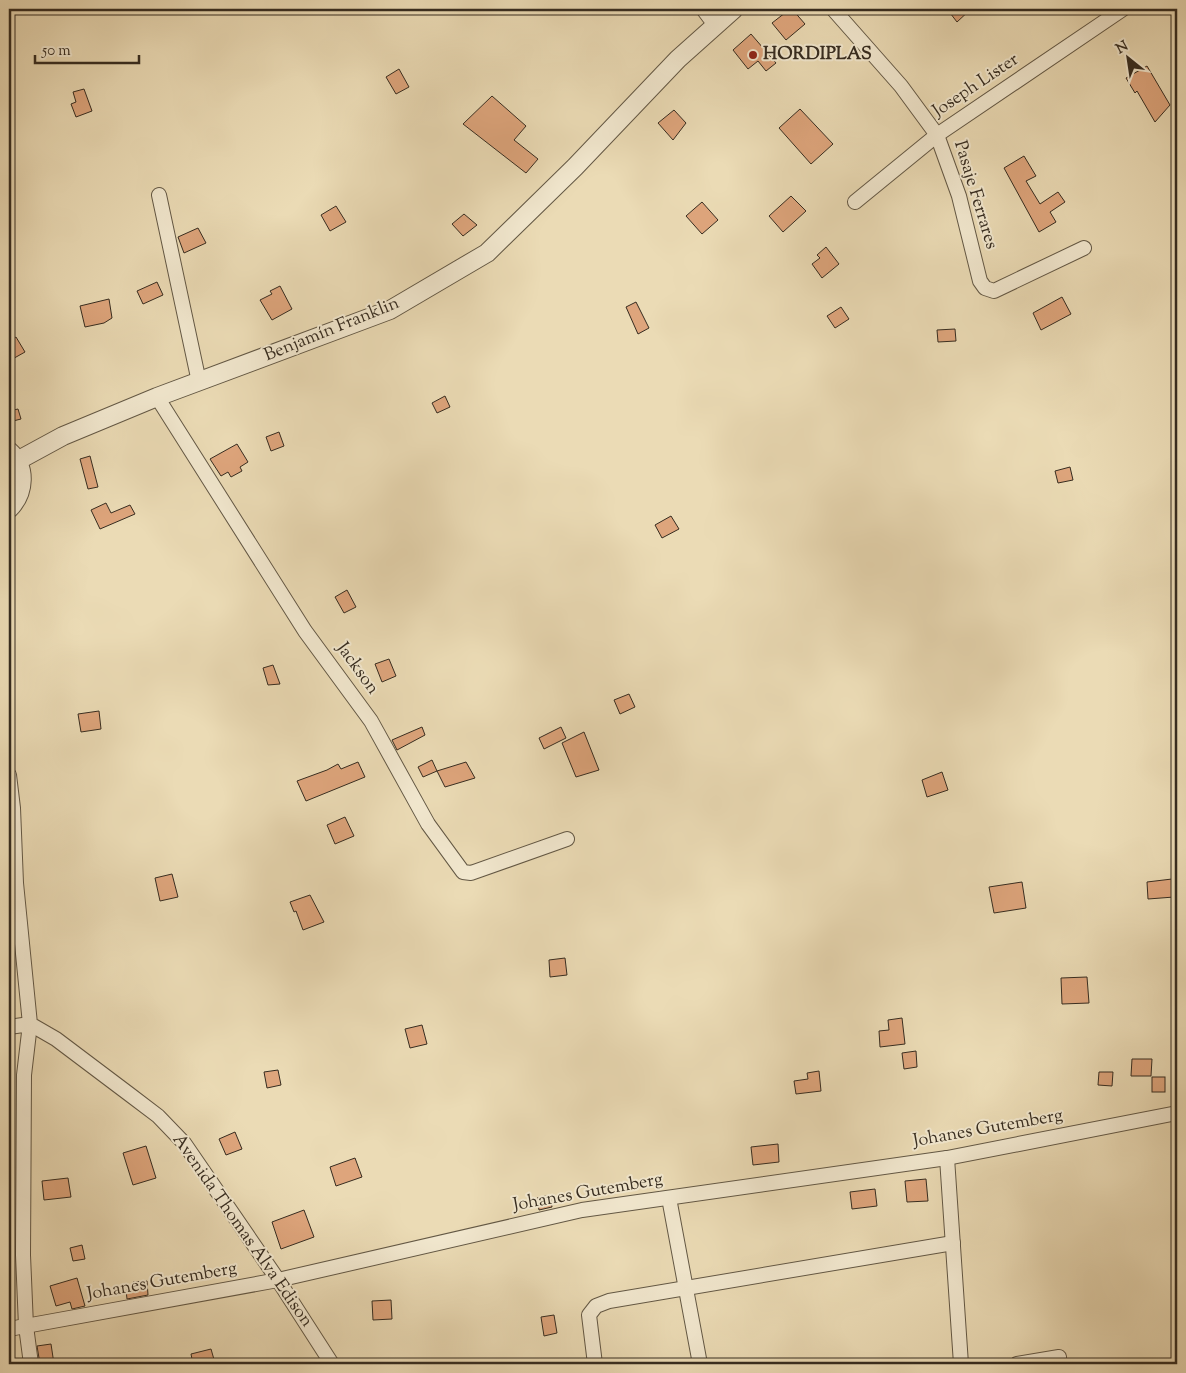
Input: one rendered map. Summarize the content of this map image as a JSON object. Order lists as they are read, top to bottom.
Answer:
{
  "streets": {
    "street": [
      "Joseph Lister",
      "Pasaje Ferrares",
      "Benjamín Franklin",
      "Jackson",
      "Johanes Gutemberg",
      "Avenida Thomas Alva Edison"
    ]
  },
  "crossings": [
    ["Joseph Lister", "Pasaje Ferrares"],
    ["Benjamín Franklin", "Jackson"],
    ["Johanes Gutemberg", "Avenida Thomas Alva Edison"]
  ],
  "places": ["HORDIPLAS"],
  "scale_bar": "50 m",
  "north": "top left"
}
